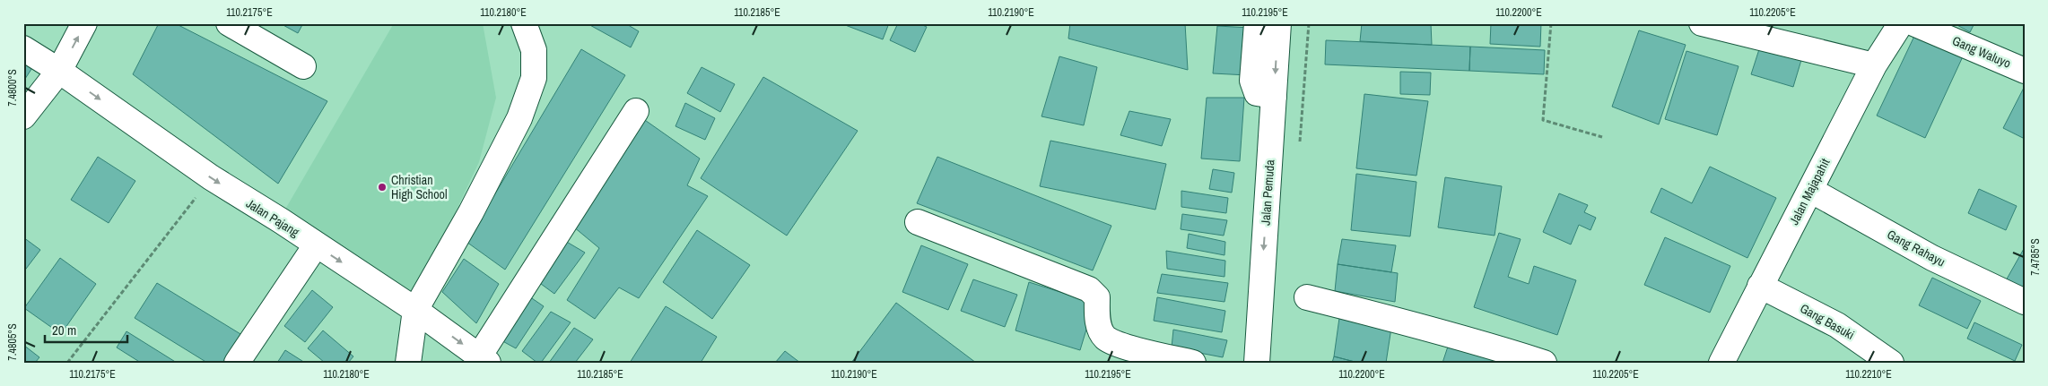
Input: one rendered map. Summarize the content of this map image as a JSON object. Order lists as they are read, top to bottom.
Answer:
{
  "streets": {
    "street": [
      "Gang Waluyo",
      "Jalan Majapahit",
      "Jalan Pemuda",
      "Jalan Pajang",
      "Gang Rahayu",
      "Gang Basuki"
    ]
  },
  "crossings": [
    ["Jalan Majapahit", "Gang Rahayu"],
    ["Jalan Majapahit", "Gang Basuki"]
  ],
  "one_way": ["Jalan Pemuda", "Jalan Pajang"],
  "places": ["Christian High School"],
  "scale_bar": "20 m",
  "coordinates": [
    "110.2175°E",
    "110.2180°E",
    "110.2185°E",
    "110.2190°E",
    "110.2195°E",
    "110.2200°E",
    "110.2205°E",
    "7.4800°S",
    "7.4785°S",
    "7.4805°S",
    "110.2210°E"
  ]
}
